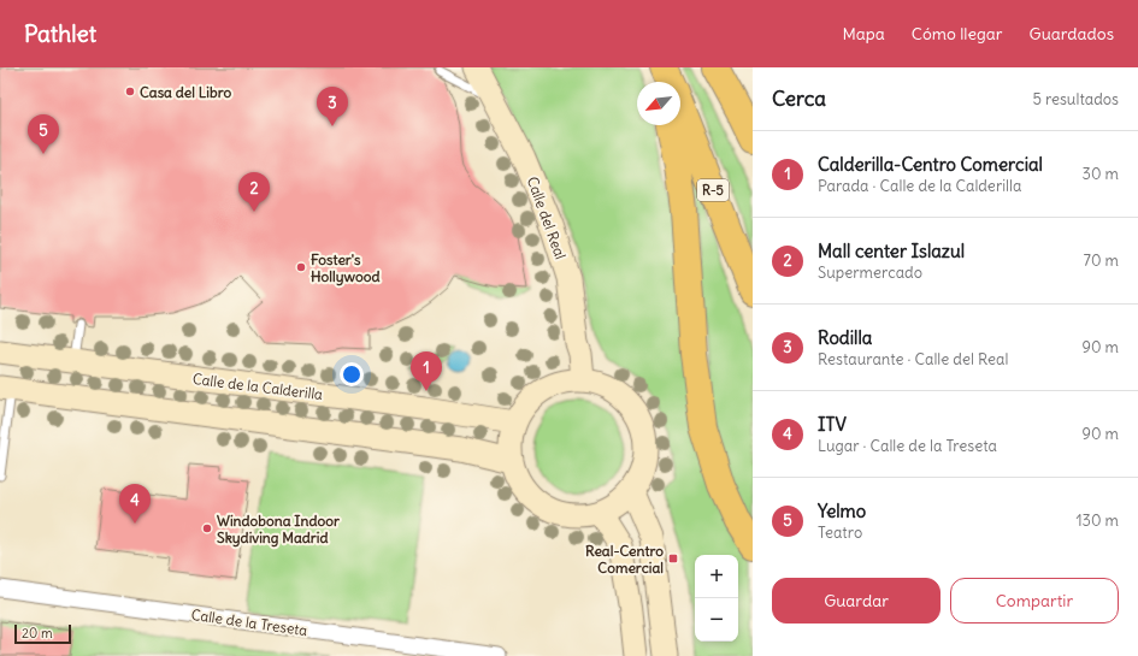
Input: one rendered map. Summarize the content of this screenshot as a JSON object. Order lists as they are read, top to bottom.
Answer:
{
  "streets": {
    "highway": ["R-5"],
    "street": ["Calle del Real", "Calle de la Calderilla", "Calle de la Treseta"]
  },
  "crossings": [
    ["Calle del Real", "Calle de la Calderilla"]
  ],
  "places": {
    "other": ["Casa del Libro", "Foster's Hollywood", "Windobona Indoor Skydiving Madrid"],
    "transit": ["Real-Centro Comercial"]
  },
  "scale_bar": "20 m",
  "north": "bottom left",
  "page": {
    "header": "Pathlet",
    "nav": ["Mapa", "Cómo llegar", "Guardados"],
    "heading": ["Cerca", "5 resultados"],
    "pins": [
      "3",
      "5",
      "2",
      "1",
      "4"
    ],
    "list": [
      {
        "mark": "1",
        "name": "Calderilla-Centro Comercial",
        "note": "Parada · Calle de la Calderilla",
        "value": "30 m"
      },
      {
        "mark": "2",
        "name": "Mall center Islazul",
        "note": "Supermercado",
        "value": "70 m"
      },
      {
        "mark": "3",
        "name": "Rodilla",
        "note": "Restaurante · Calle del Real",
        "value": "90 m"
      },
      {
        "mark": "4",
        "name": "ITV",
        "note": "Lugar · Calle de la Treseta",
        "value": "90 m"
      },
      {
        "mark": "5",
        "name": "Yelmo",
        "note": "Teatro",
        "value": "130 m"
      }
    ],
    "map_buttons": ["+", "−"],
    "buttons": ["Guardar", "Compartir"],
    "scale": "20 m"
  }
}
